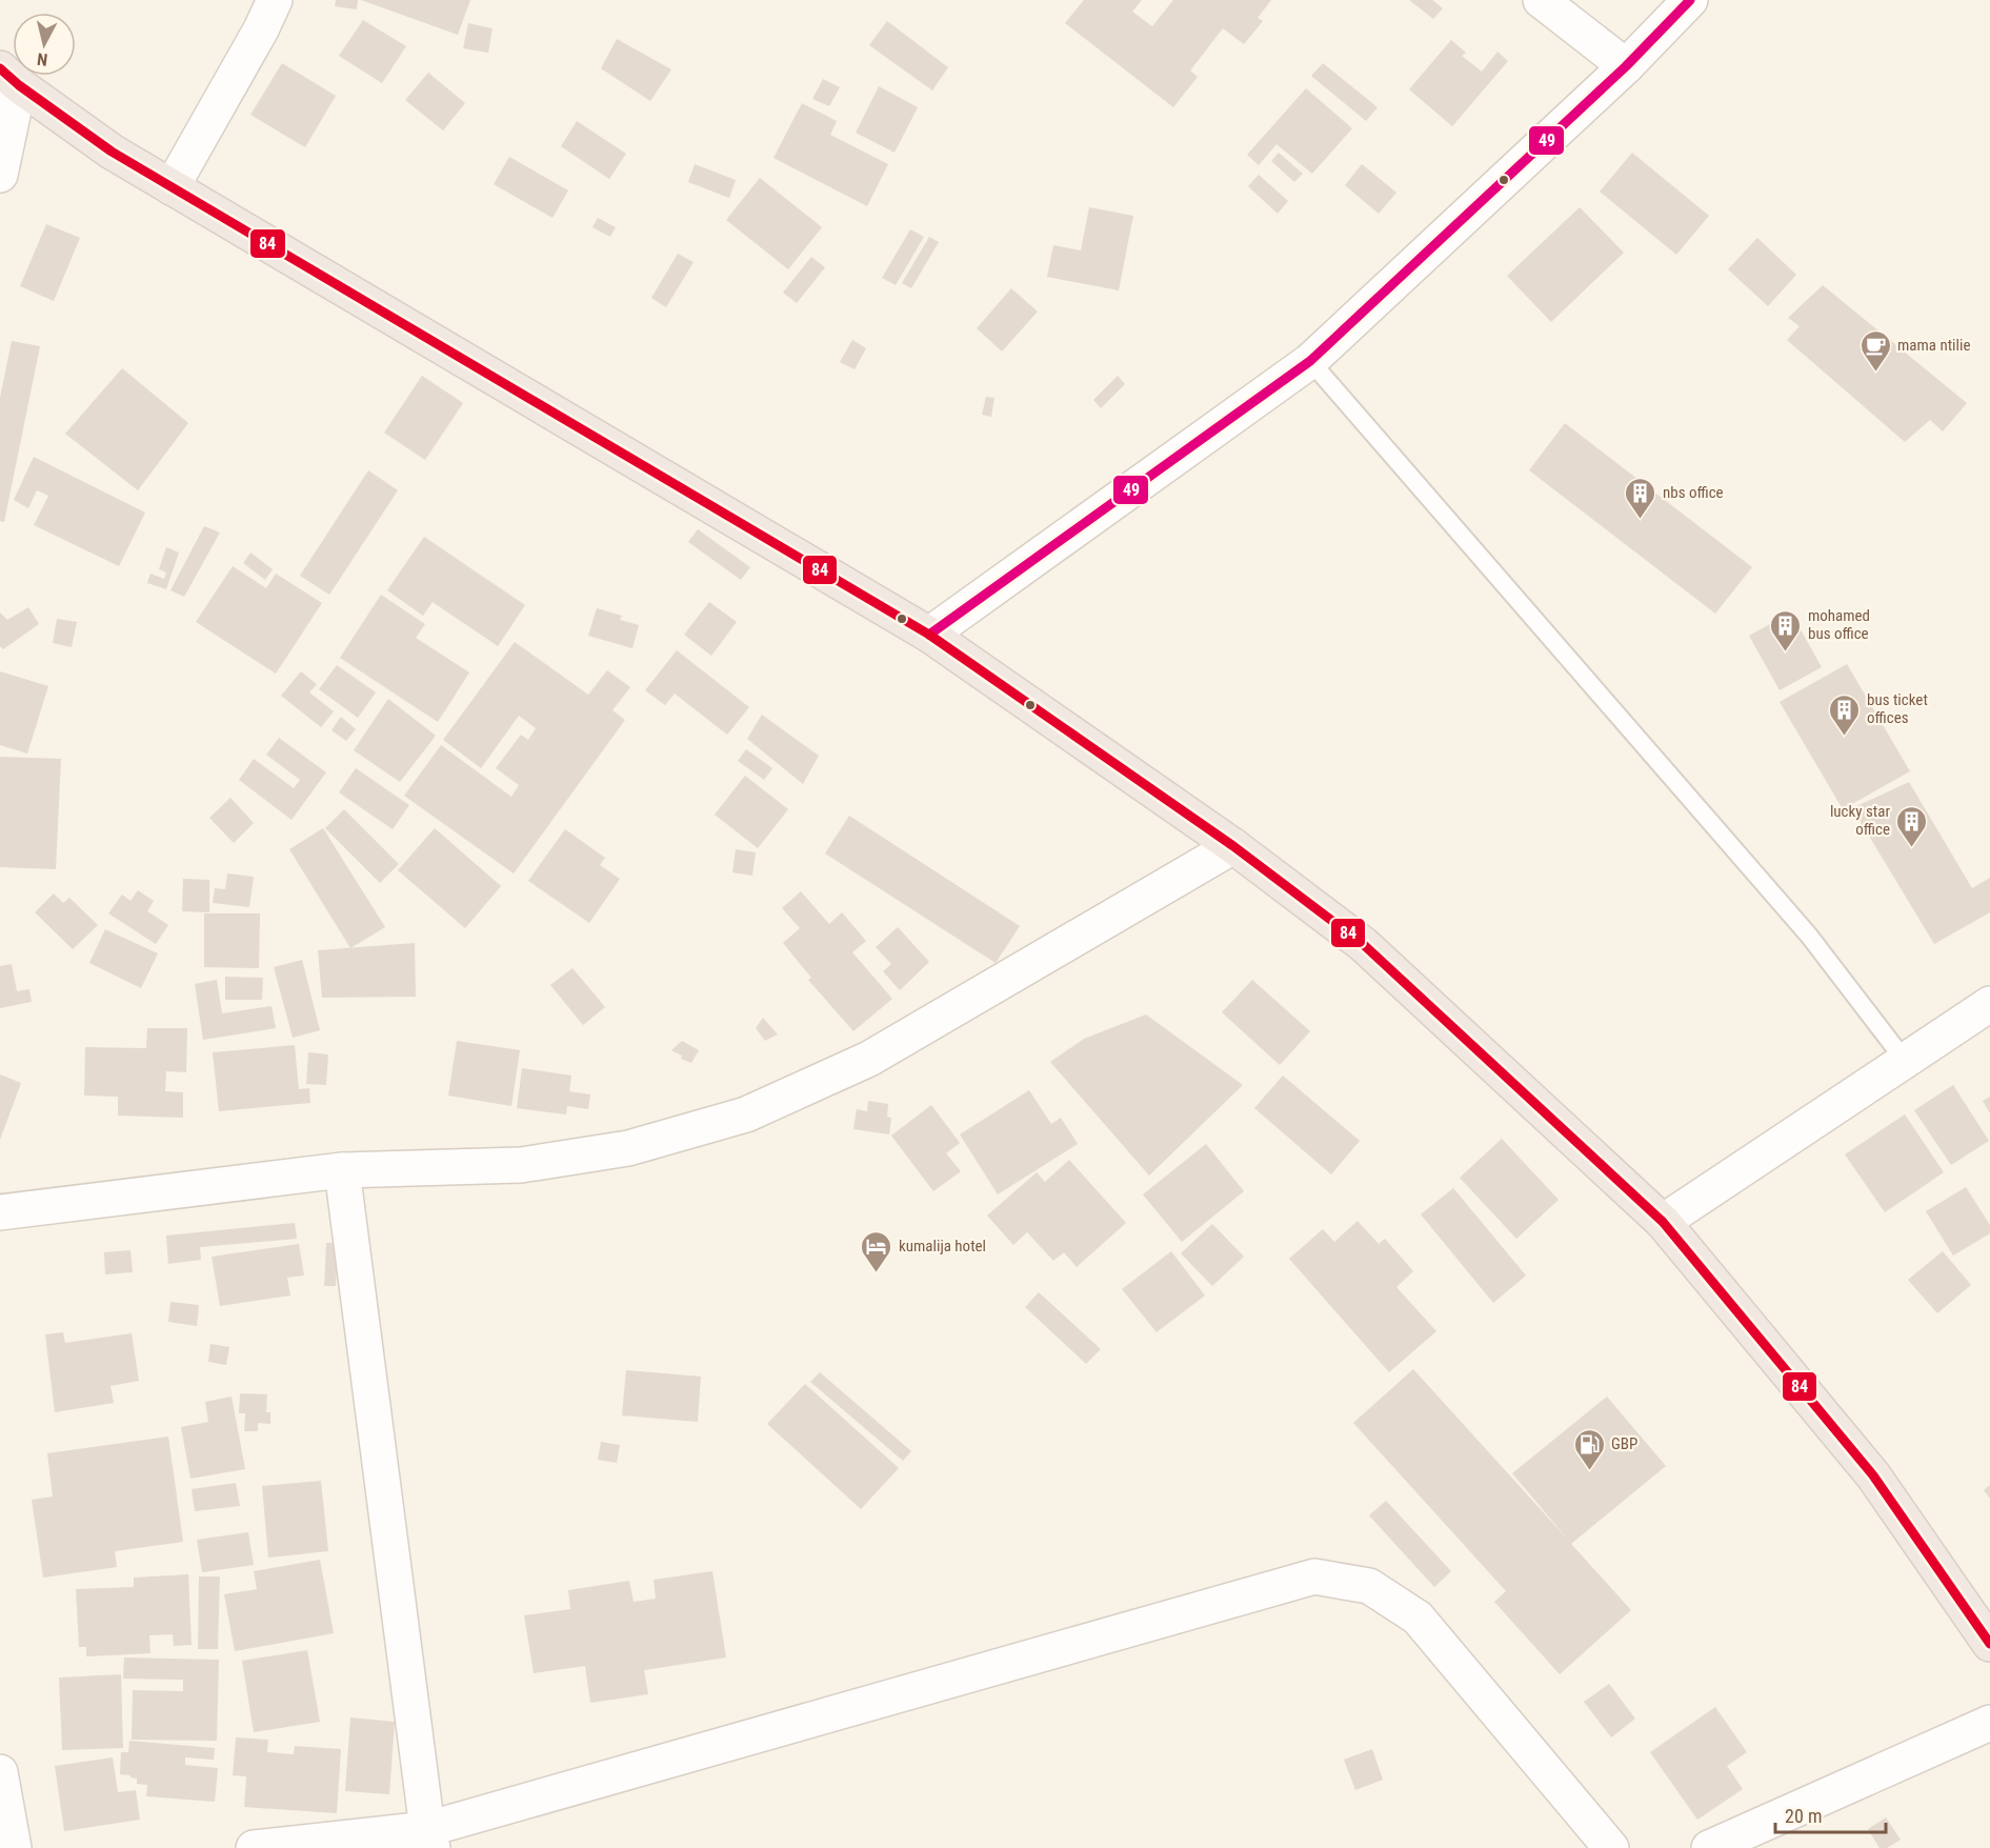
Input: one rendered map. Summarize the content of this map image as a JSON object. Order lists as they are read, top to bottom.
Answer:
{
  "places": {
    "cafe": ["mama ntilie"],
    "building": [
      "nbs office",
      "mohamed bus office",
      "bus ticket offices",
      "lucky star office"
    ],
    "hotel": ["kumalija hotel"],
    "fuel station": ["GBP"]
  },
  "lines": ["transit line 49", "transit line 84"],
  "scale_bar": "20 m",
  "north": "bottom"
}
